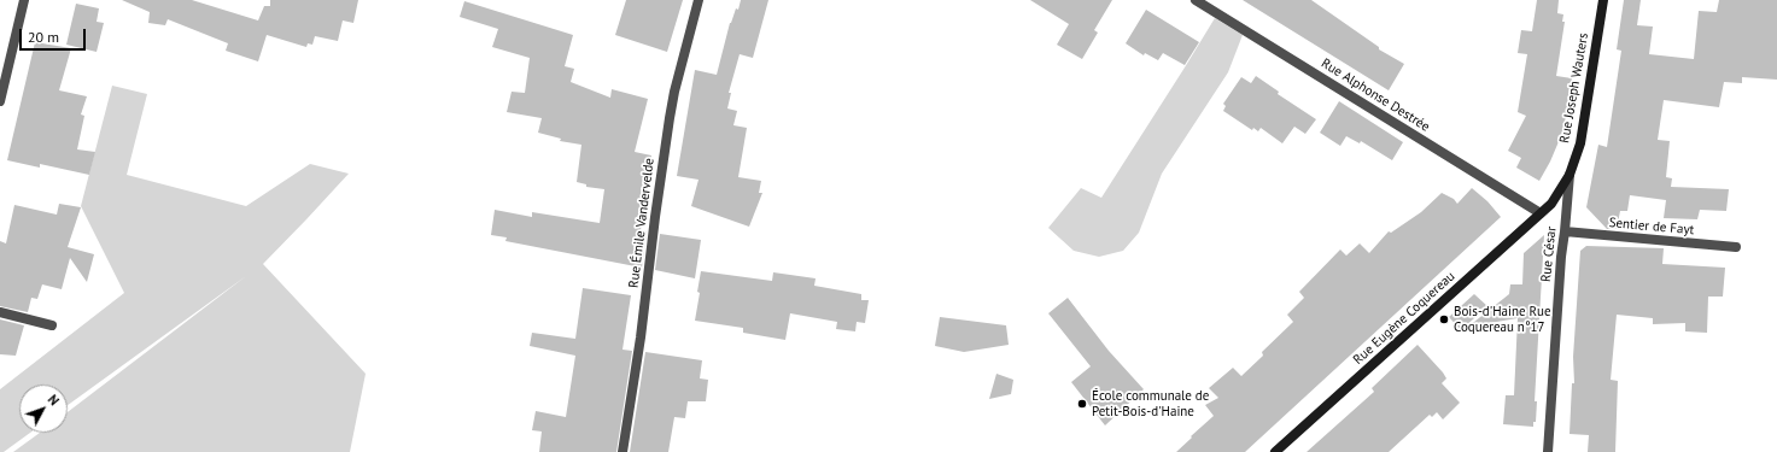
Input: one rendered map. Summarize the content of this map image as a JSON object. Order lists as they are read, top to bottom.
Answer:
{
  "streets": {
    "street": [
      "Rue Joseph Wauters",
      "Rue Alphonse Destrée",
      "Rue Émile Vandervelde",
      "Sentier de Fayt",
      "Rue César",
      "Rue Eugène Coquereau"
    ]
  },
  "crossings": [
    ["Rue Joseph Wauters", "Rue César"],
    ["Rue Joseph Wauters", "Rue Eugène Coquereau"],
    ["Rue Alphonse Destrée", "Rue Eugène Coquereau"],
    ["Sentier de Fayt", "Rue César"]
  ],
  "places": ["Bois-d'Haine Rue Coquereau n°17", "École communale de Petit-Bois-d'Haine"],
  "scale_bar": "20 m",
  "north": "top right"
}
